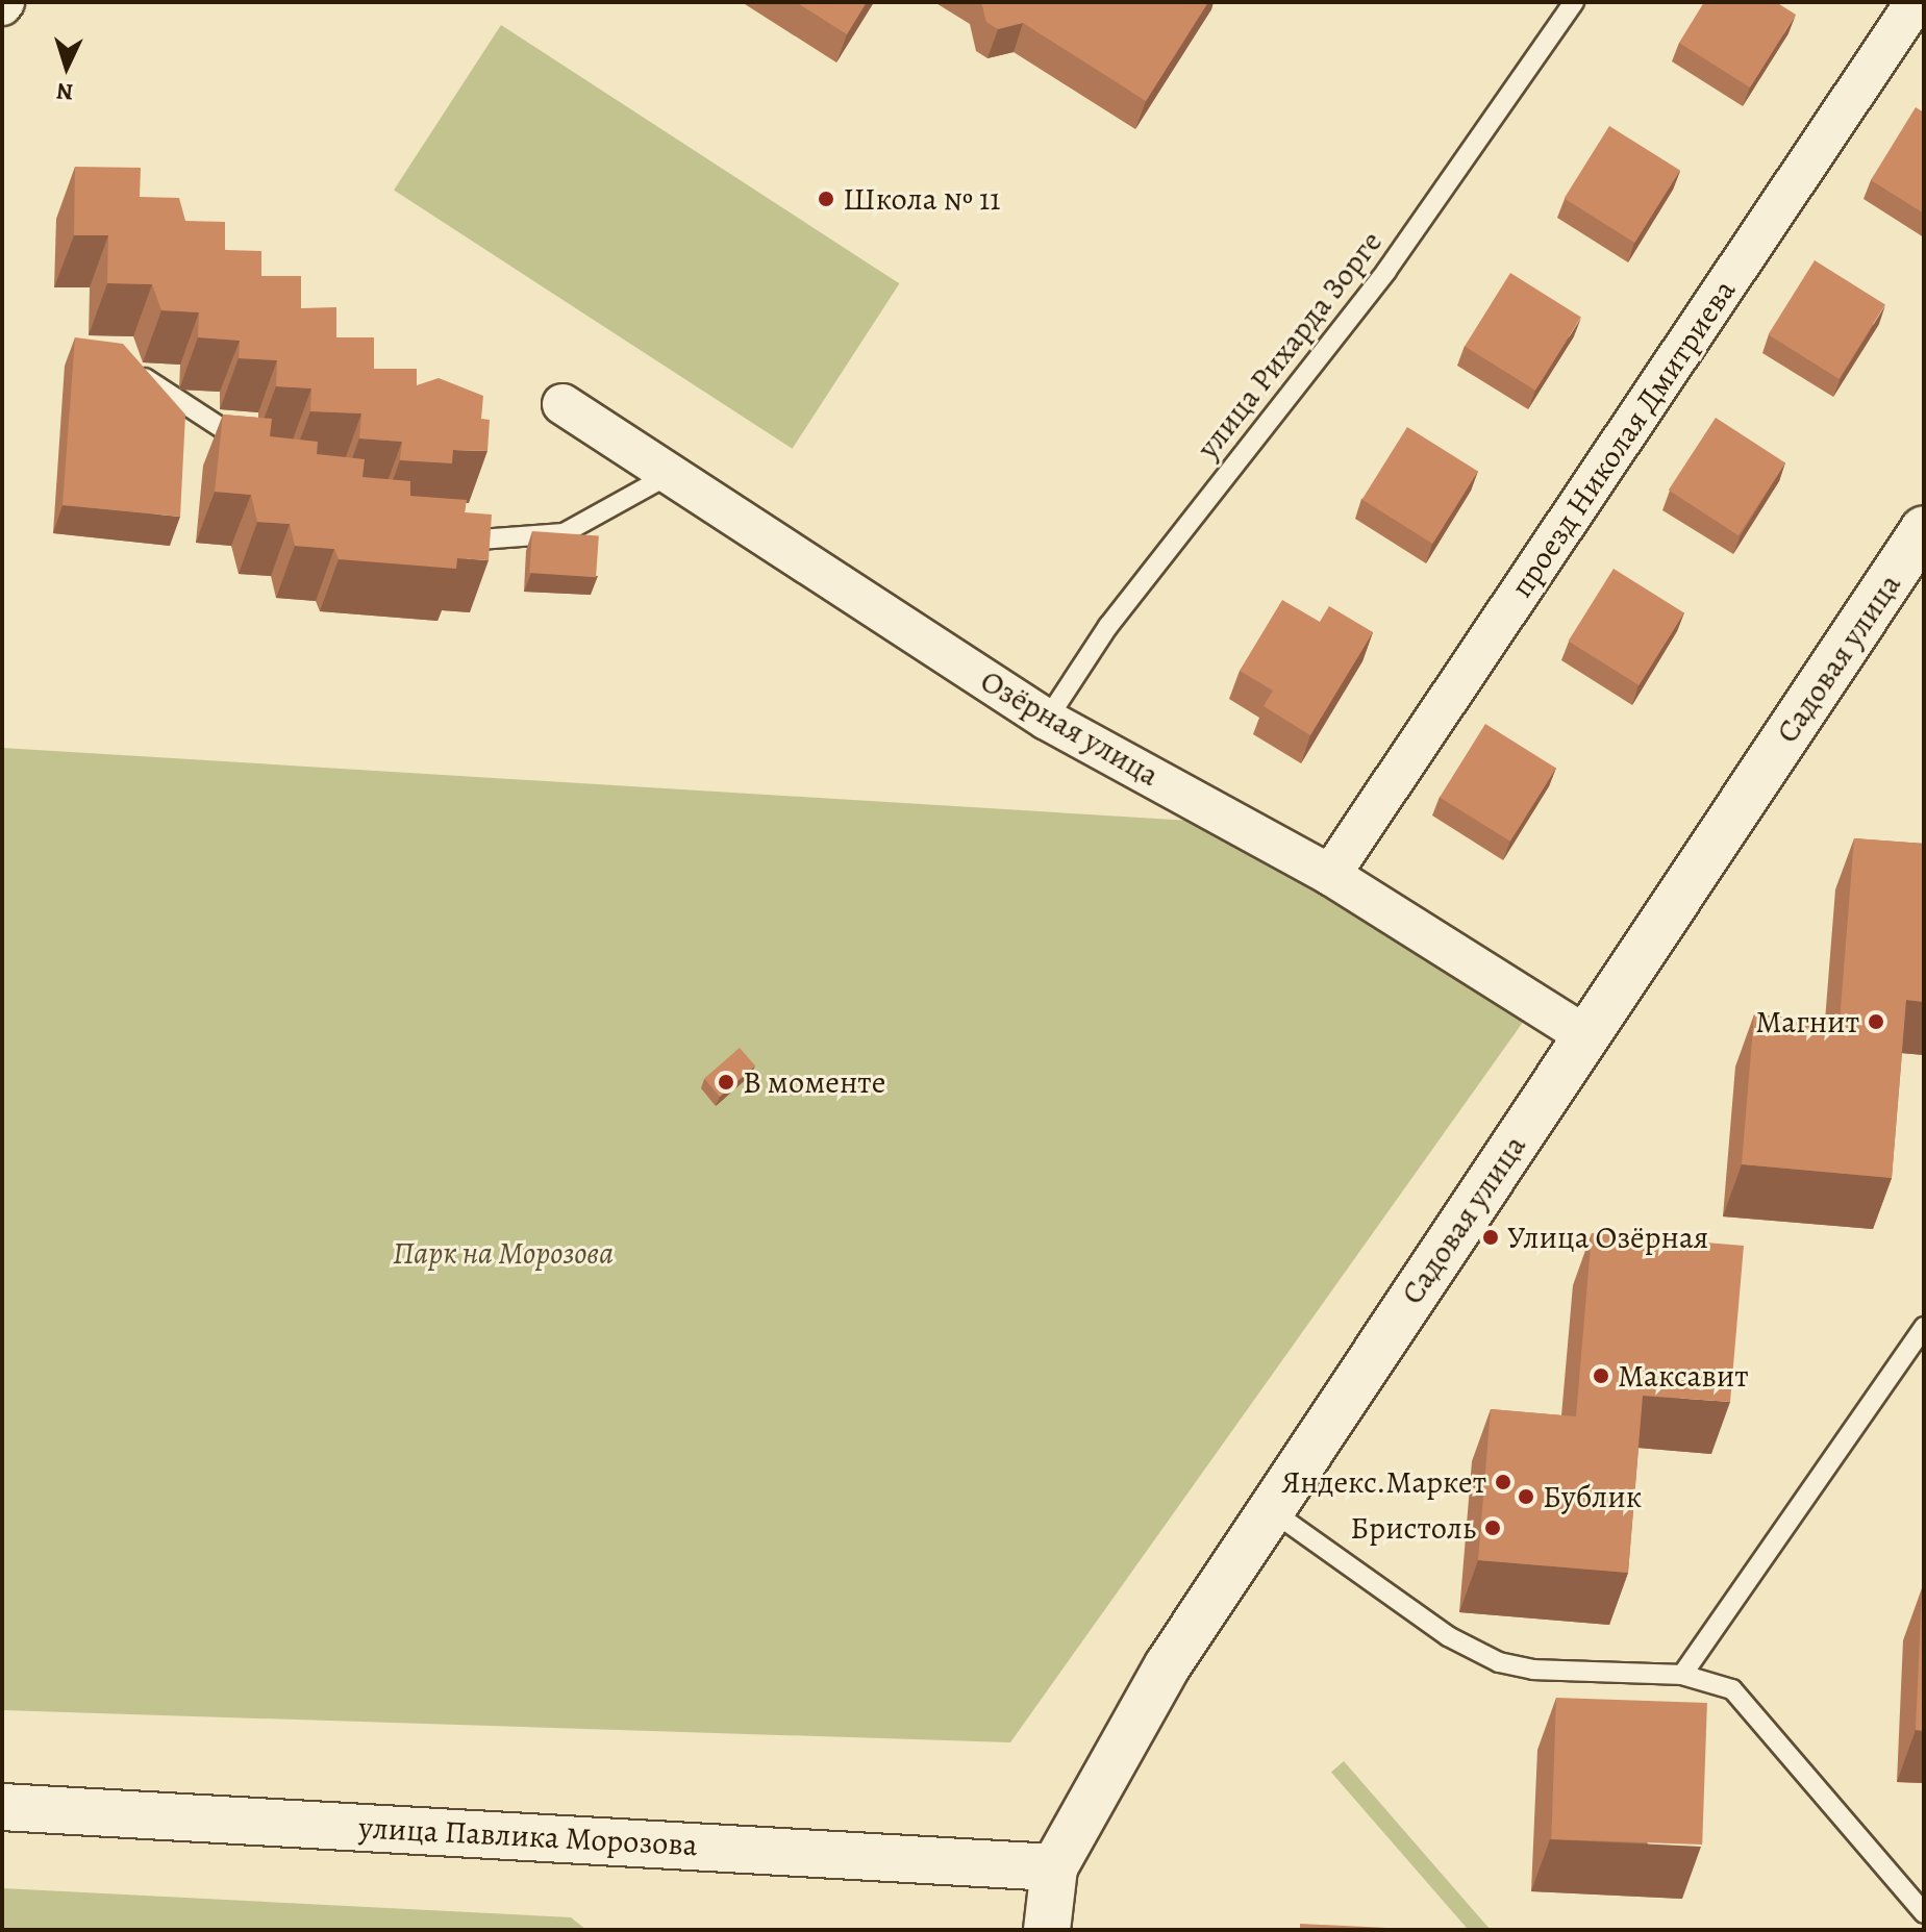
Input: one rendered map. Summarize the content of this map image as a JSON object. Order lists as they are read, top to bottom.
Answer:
{
  "streets": {
    "street": [
      "проезд Николая Дмитриева",
      "Садовая улица",
      "Озёрная улица",
      "улица Павлика Морозова"
    ],
    "lane": ["улица Рихарда Зорге"]
  },
  "crossings": [
    ["улица Рихарда Зорге", "Озёрная улица"],
    ["проезд Николая Дмитриева", "Озёрная улица"],
    ["Садовая улица", "Озёрная улица"],
    ["Садовая улица", "улица Павлика Морозова"]
  ],
  "parks": ["Парк на Морозова"],
  "places": [
    "Школа № 11",
    "Магнит",
    "В моменте",
    "Улица Озёрная",
    "Максавит",
    "Яндекс.Маркет",
    "Бублик",
    "Бристоль"
  ],
  "north": "bottom"
}
